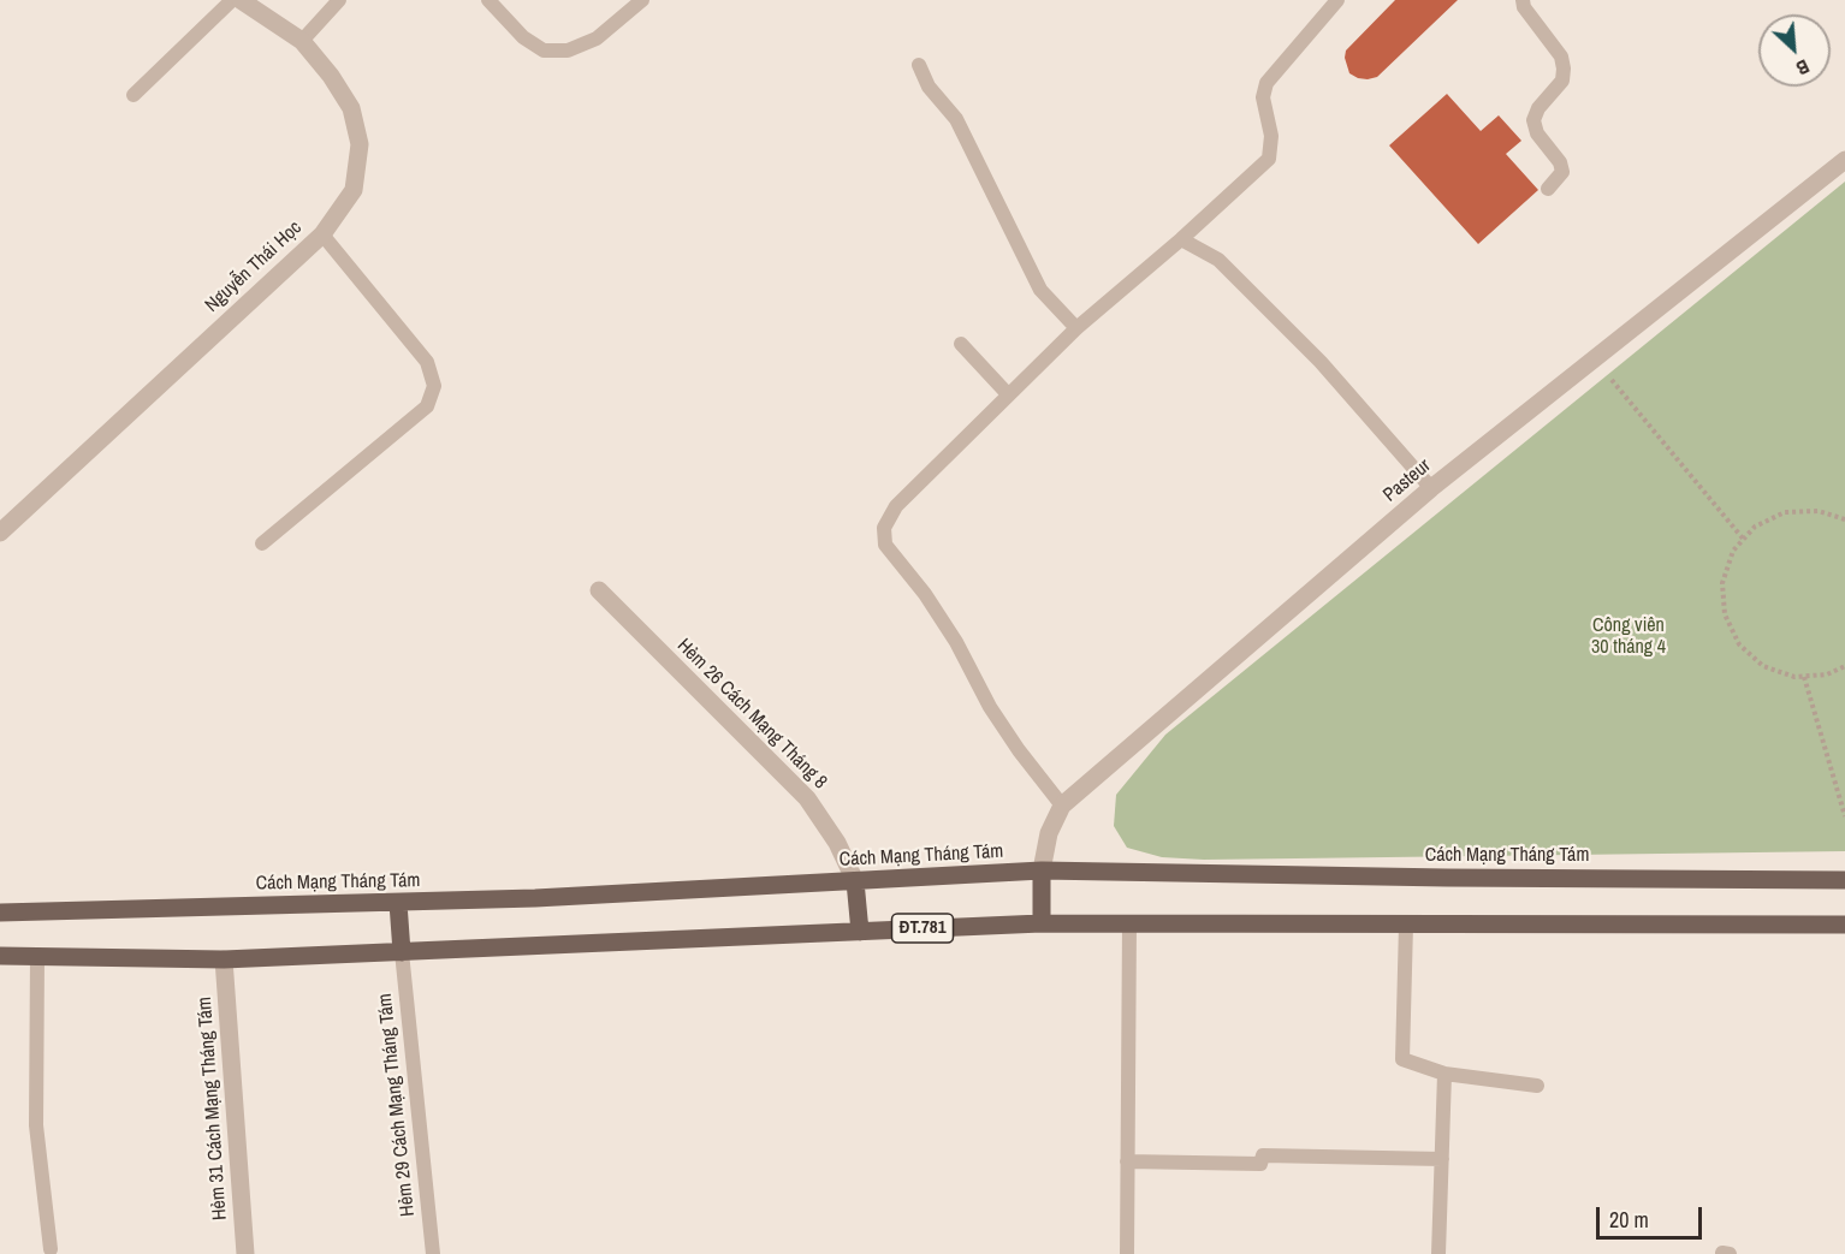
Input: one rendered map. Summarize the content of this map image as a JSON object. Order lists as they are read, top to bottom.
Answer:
{
  "streets": {
    "main road": ["Cách Mạng Tháng Tám", "ĐT.781"],
    "street": [
      "Nguyễn Thái Học",
      "Pasteur",
      "Hẻm 26 Cách Mạng Tháng 8",
      "Hẻm 31 Cách Mạng Tháng Tám"
    ],
    "lane": ["Hẻm 29 Cách Mạng Tháng Tám"]
  },
  "crossings": [
    ["Pasteur", "Cách Mạng Tháng Tám"],
    ["Hẻm 26 Cách Mạng Tháng 8", "Cách Mạng Tháng Tám"],
    ["ĐT.781", "Hẻm 29 Cách Mạng Tháng Tám"],
    ["ĐT.781", "Hẻm 31 Cách Mạng Tháng Tám"]
  ],
  "parks": ["Công viên 30 tháng 4"],
  "scale_bar": "20 m",
  "north": "bottom right"
}
